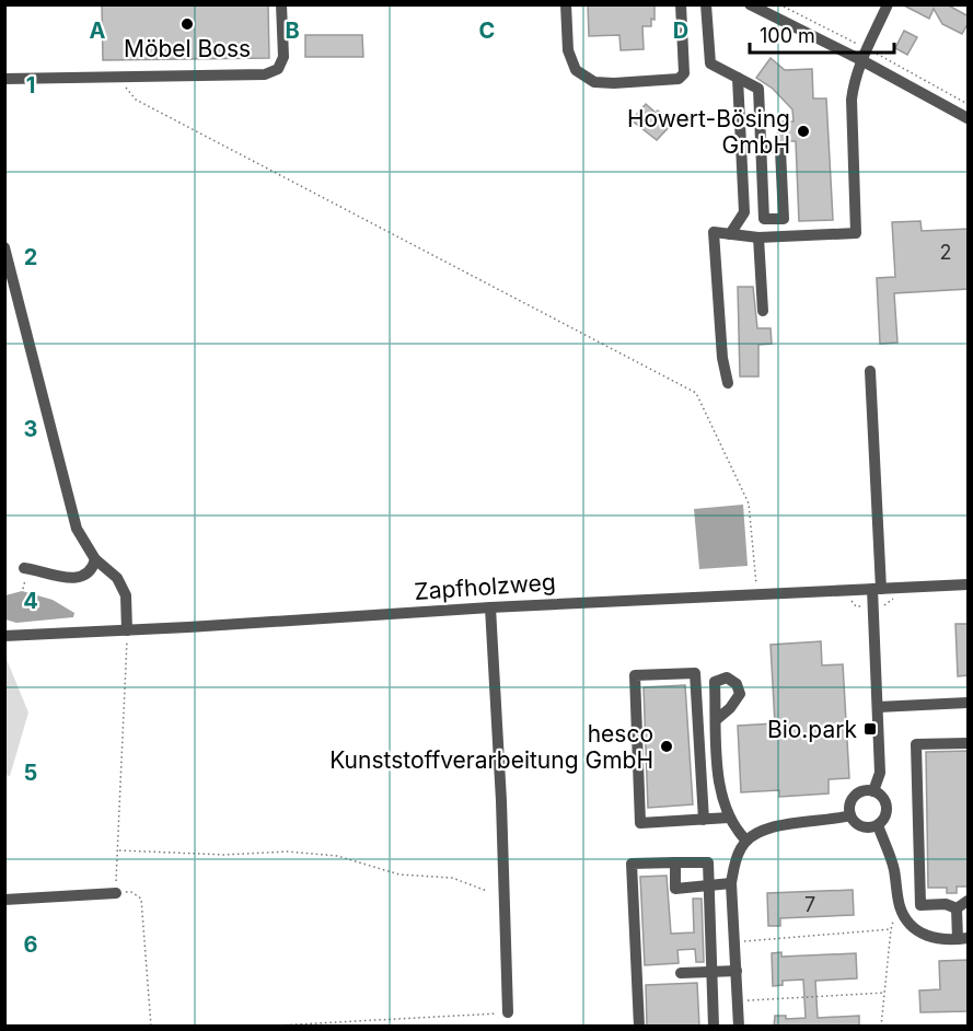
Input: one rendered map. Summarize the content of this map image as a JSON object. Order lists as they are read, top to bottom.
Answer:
{
  "streets": {
    "street": ["Zapfholzweg"]
  },
  "places": {
    "other": ["Möbel Boss", "Howert-Bösing GmbH", "hesco Kunststoffverarbeitung GmbH"],
    "transit": ["Bio.park"]
  },
  "house_numbers": ["2", "7"],
  "scale_bar": "100 m",
  "grid": {
    "columns": [
      "A",
      "B",
      "C",
      "D"
    ],
    "rows": [
      "1",
      "2",
      "3",
      "4",
      "5",
      "6"
    ]
  }
}
